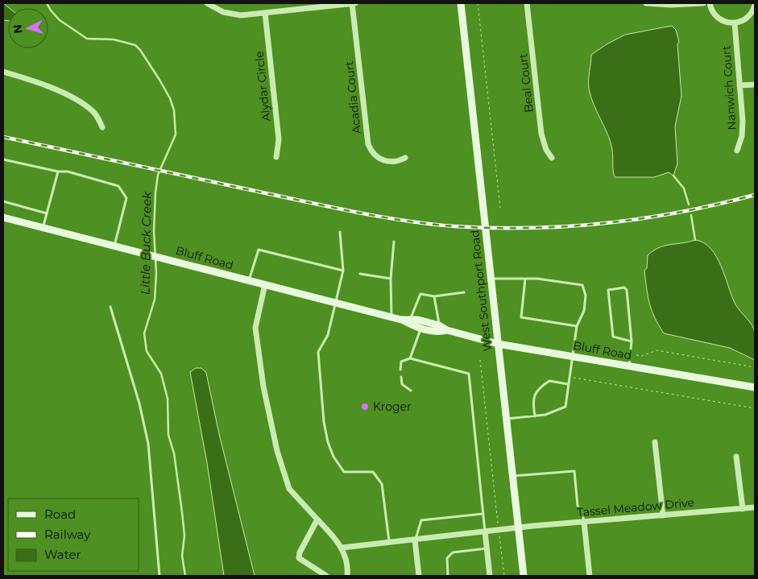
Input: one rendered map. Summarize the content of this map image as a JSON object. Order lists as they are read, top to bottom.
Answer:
{
  "streets": {
    "main road": ["Bluff Road", "West Southport Road"],
    "street": [
      "Beal Court",
      "Alydar Circle",
      "Nanwich Court",
      "Acadia Court",
      "Tassel Meadow Drive"
    ]
  },
  "crossings": [
    ["Bluff Road", "West Southport Road"],
    ["West Southport Road", "Tassel Meadow Drive"]
  ],
  "water": ["Little Buck Creek"],
  "places": ["Kroger"],
  "legend": ["Road", "Railway", "Water"],
  "north": "left"
}
